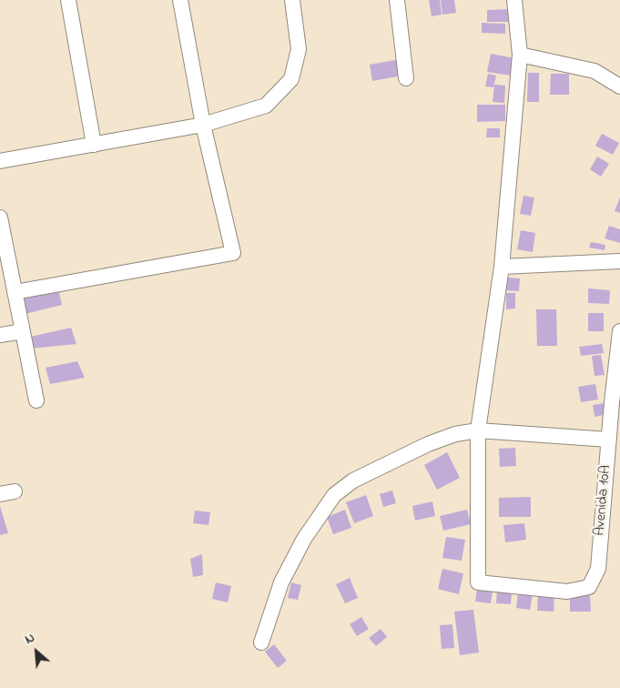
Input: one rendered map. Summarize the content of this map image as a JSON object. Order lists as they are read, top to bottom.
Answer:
{
  "streets": {
    "street": ["Avenida 10A"]
  },
  "north": "top left"
}
